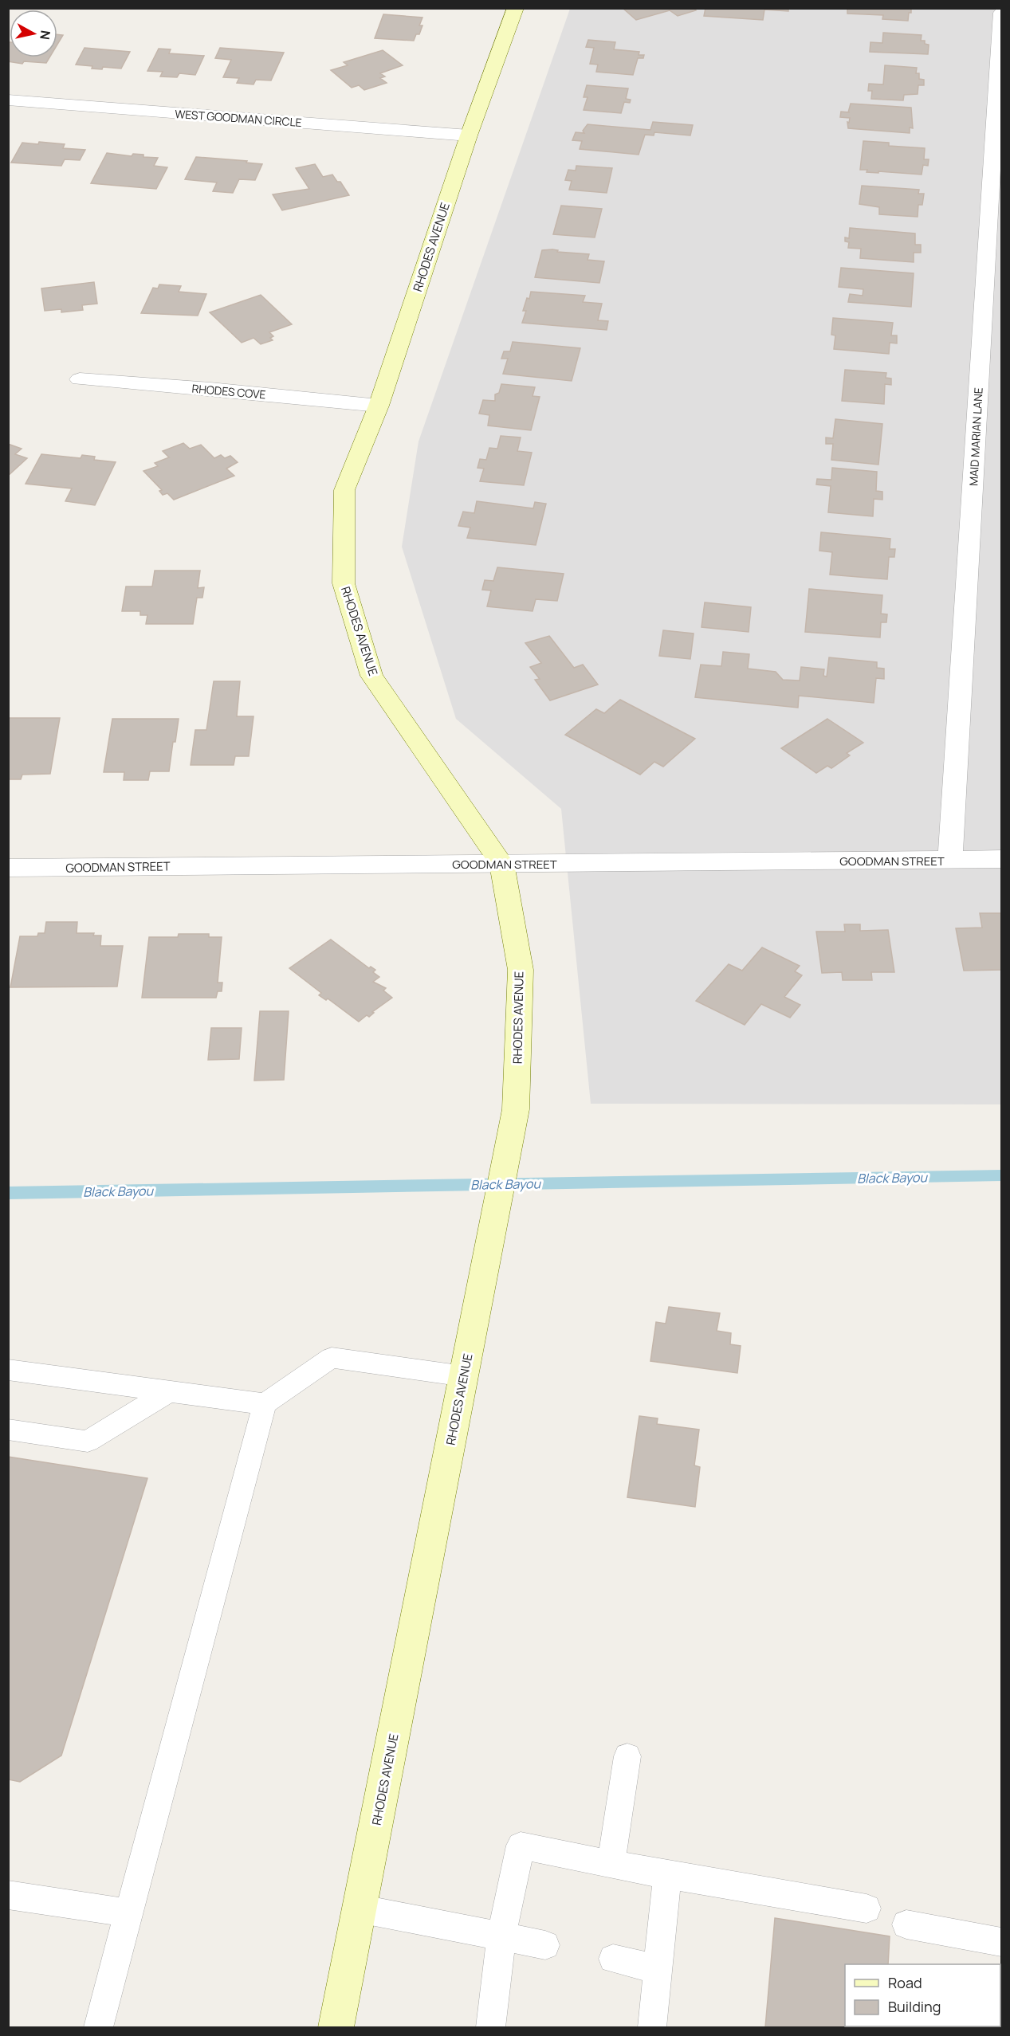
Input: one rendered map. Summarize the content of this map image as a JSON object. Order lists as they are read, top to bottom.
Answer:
{
  "streets": {
    "main road": ["RHODES AVENUE"],
    "street": [
      "WEST GOODMAN CIRCLE",
      "RHODES COVE",
      "MAID MARIAN LANE",
      "GOODMAN STREET"
    ]
  },
  "crossings": [
    ["WEST GOODMAN CIRCLE", "RHODES AVENUE"],
    ["RHODES AVENUE", "RHODES COVE"],
    ["RHODES AVENUE", "GOODMAN STREET"],
    ["MAID MARIAN LANE", "GOODMAN STREET"]
  ],
  "water": ["Black Bayou"],
  "legend": ["Road", "Building"],
  "north": "right"
}
